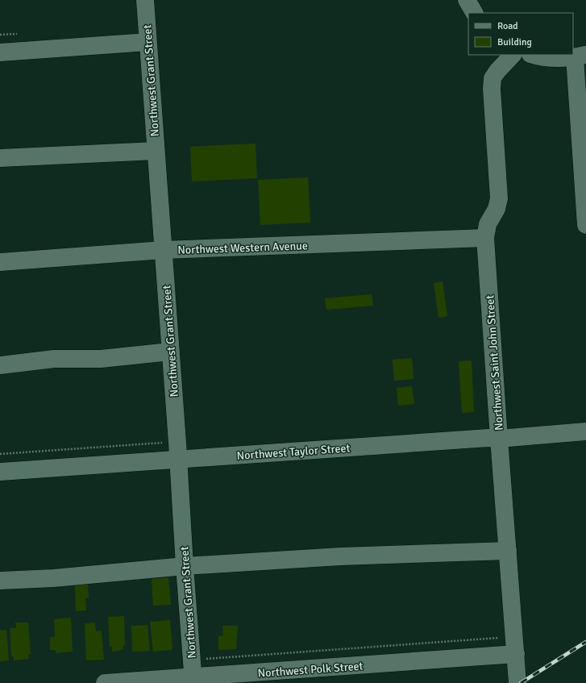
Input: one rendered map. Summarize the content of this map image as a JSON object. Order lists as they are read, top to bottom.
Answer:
{
  "streets": {
    "street": [
      "Northwest Grant Street",
      "Northwest Western Avenue",
      "Northwest Saint John Street",
      "Northwest Taylor Street",
      "Northwest Polk Street"
    ]
  },
  "crossings": [
    ["Northwest Grant Street", "Northwest Western Avenue"],
    ["Northwest Grant Street", "Northwest Taylor Street"],
    ["Northwest Grant Street", "Northwest Polk Street"],
    ["Northwest Western Avenue", "Northwest Saint John Street"],
    ["Northwest Saint John Street", "Northwest Taylor Street"],
    ["Northwest Saint John Street", "Northwest Polk Street"]
  ],
  "legend": ["Road", "Building"]
}
